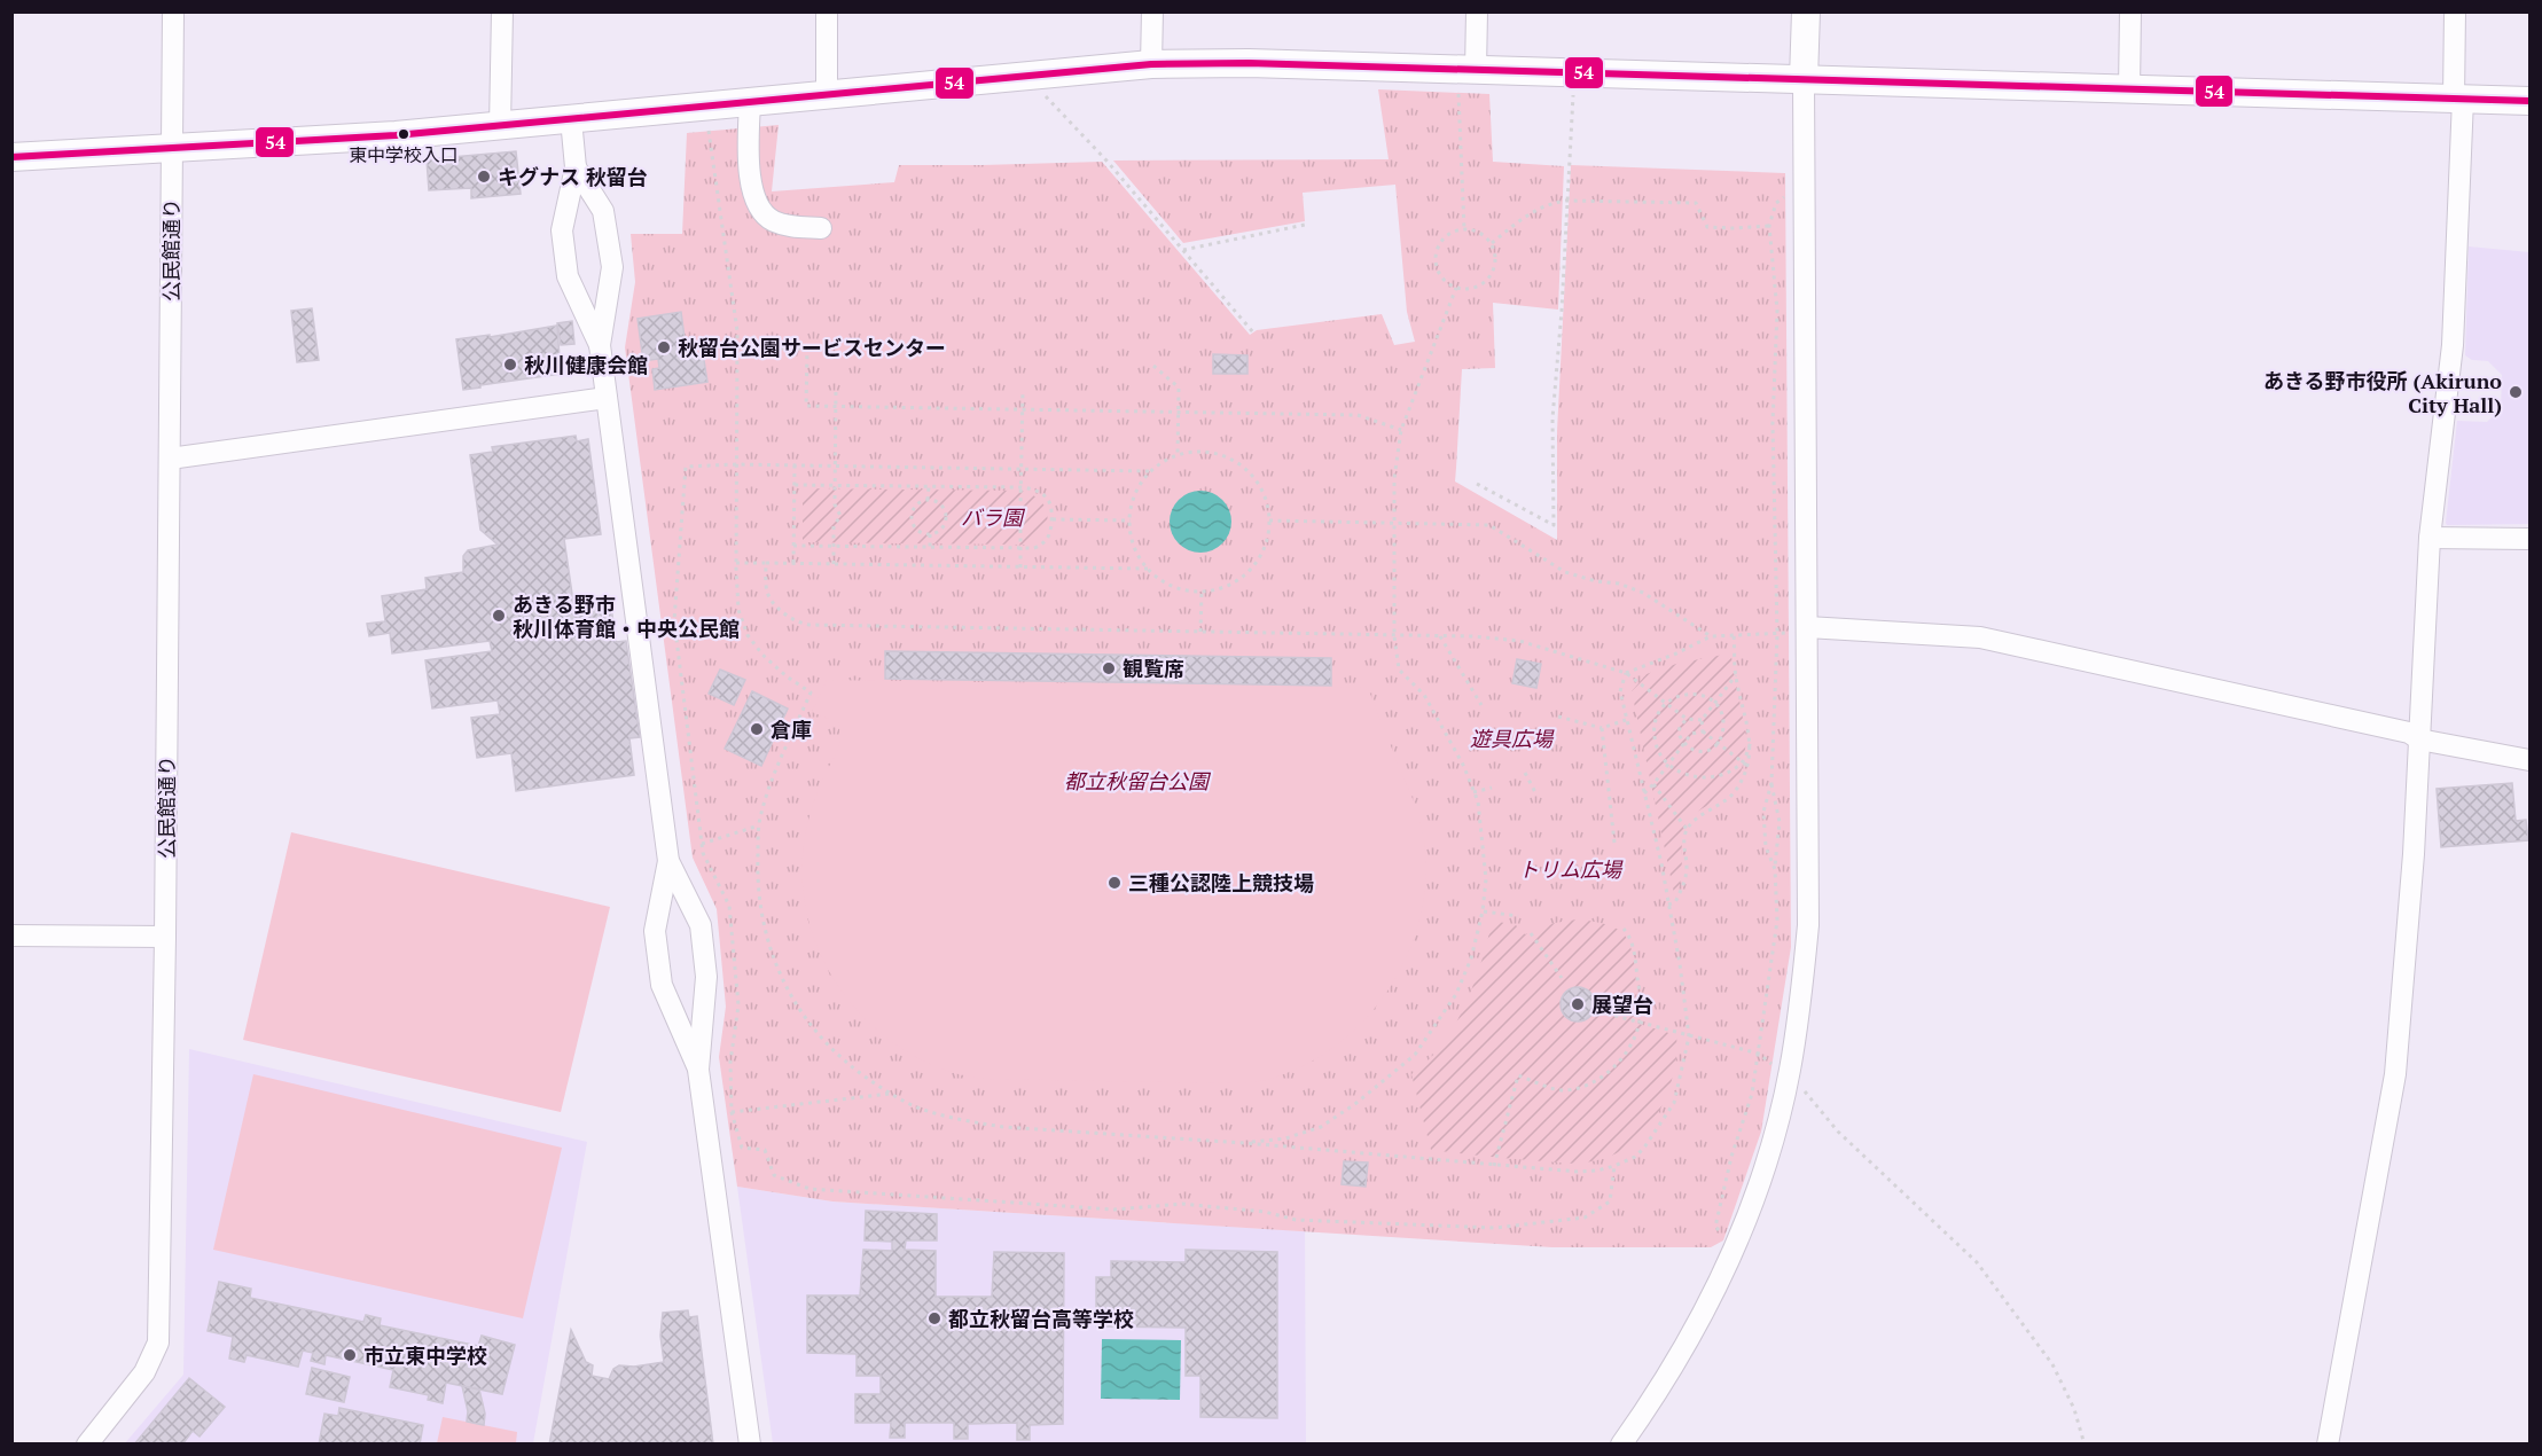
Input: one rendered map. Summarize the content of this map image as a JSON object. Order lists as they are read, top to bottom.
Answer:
{
  "streets": {
    "street": ["公民館通り"]
  },
  "parks": [
    "バラ園",
    "遊具広場",
    "都立秋留台公園",
    "トリム広場"
  ],
  "places": [
    "東中学校入口",
    "キグナス 秋留台",
    "秋留台公園サービスセンター",
    "秋川健康会館",
    "あきる野市役所 (Akiruno City Hall)",
    "あきる野市 秋川体育館・中央公民館",
    "観覧席",
    "倉庫",
    "三種公認陸上競技場",
    "展望台",
    "都立秋留台高等学校",
    "市立東中学校"
  ],
  "lines": ["transit line 54"]
}
